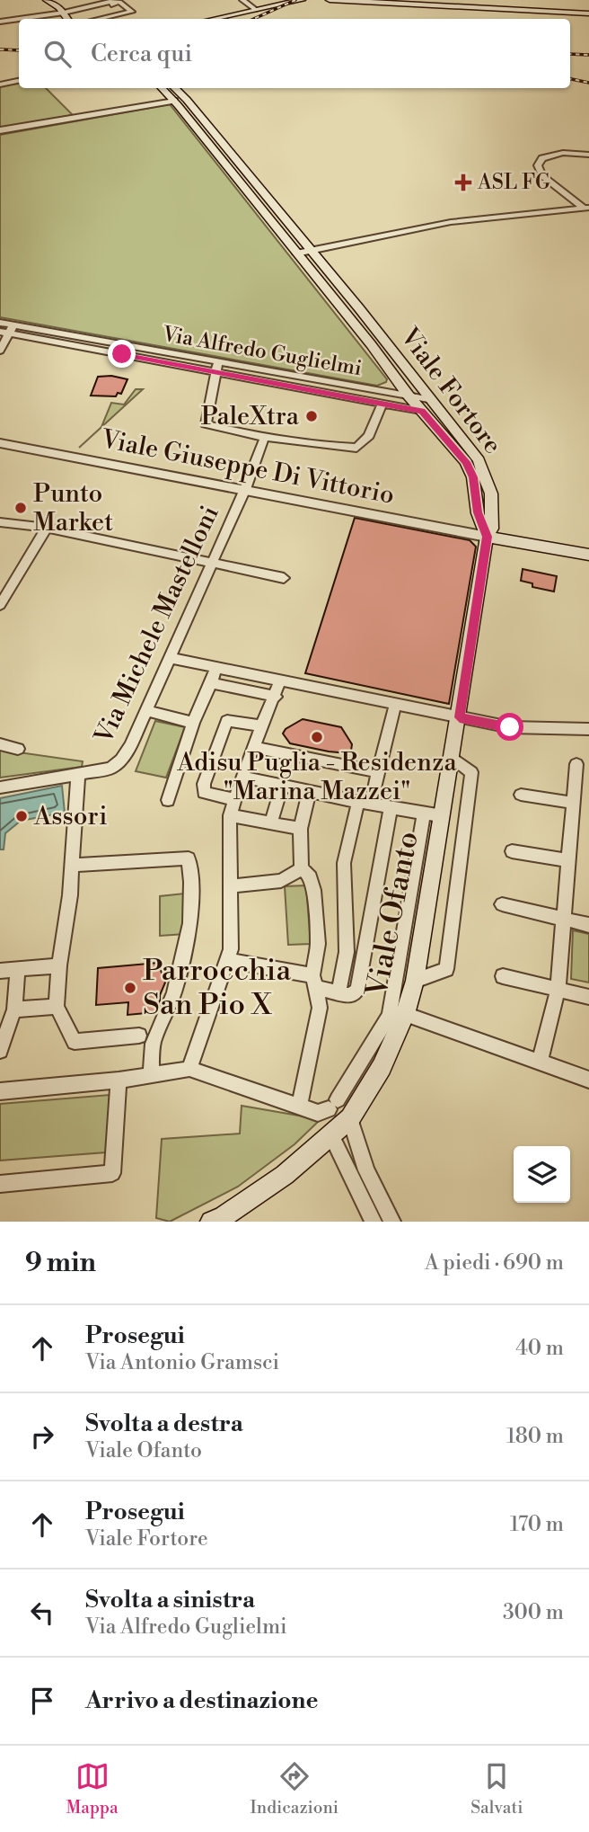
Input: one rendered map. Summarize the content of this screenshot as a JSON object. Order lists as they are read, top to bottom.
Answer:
{
  "streets": {
    "main road": ["Viale Fortore", "Viale Ofanto"],
    "street": ["Via Alfredo Guglielmi", "Viale Giuseppe Di Vittorio", "Via Michele Mastelloni"]
  },
  "crossings": [
    ["Via Alfredo Guglielmi", "Viale Fortore"],
    ["Viale Fortore", "Viale Giuseppe Di Vittorio"],
    ["Viale Fortore", "Viale Ofanto"],
    ["Viale Giuseppe Di Vittorio", "Via Michele Mastelloni"],
    ["Viale Giuseppe Di Vittorio", "Viale Ofanto"]
  ],
  "places": {
    "health": ["ASL FG"],
    "other": [
      "PaleXtra",
      "Punto Market",
      "Adisu Puglia - Residenza \"Marina Mazzei\"",
      "Assori",
      "Parrocchia San Pio X"
    ]
  },
  "page": {
    "search": "Cerca qui",
    "heading": ["9 min", "A piedi · 690 m"],
    "list": [
      ["Prosegui", "Via Antonio Gramsci", "40 m"],
      ["Svolta a destra", "Viale Ofanto", "180 m"],
      ["Prosegui", "Viale Fortore", "170 m"],
      ["Svolta a sinistra", "Via Alfredo Guglielmi", "300 m"],
      "Arrivo a destinazione"
    ],
    "nav": ["Mappa", "Indicazioni", "Salvati"]
  }
}
